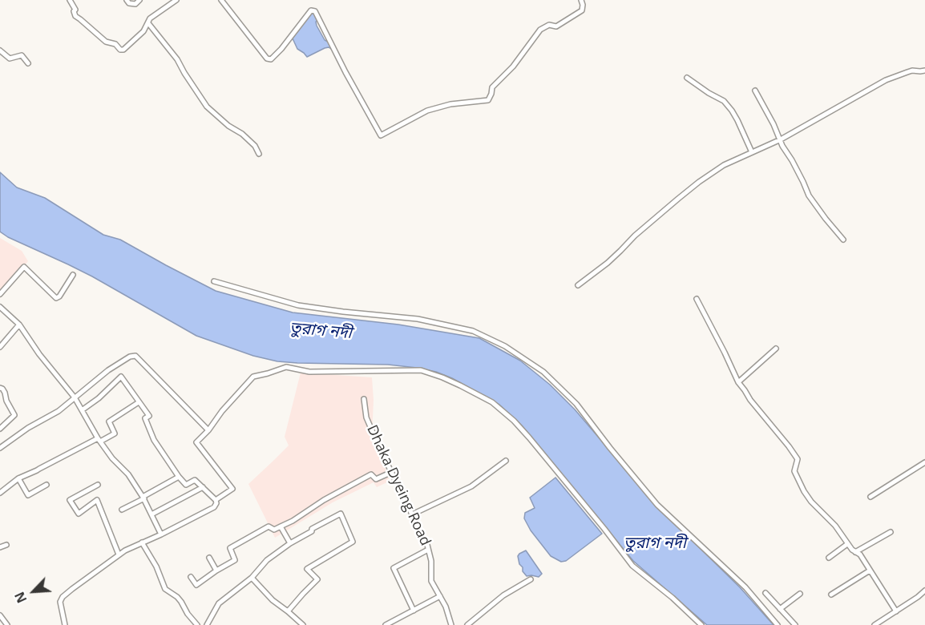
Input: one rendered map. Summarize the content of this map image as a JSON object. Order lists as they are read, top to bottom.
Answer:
{
  "streets": {
    "street": ["Dhaka Dyeing Road"]
  },
  "water": ["তুরাগ নদী"],
  "north": "bottom left"
}
